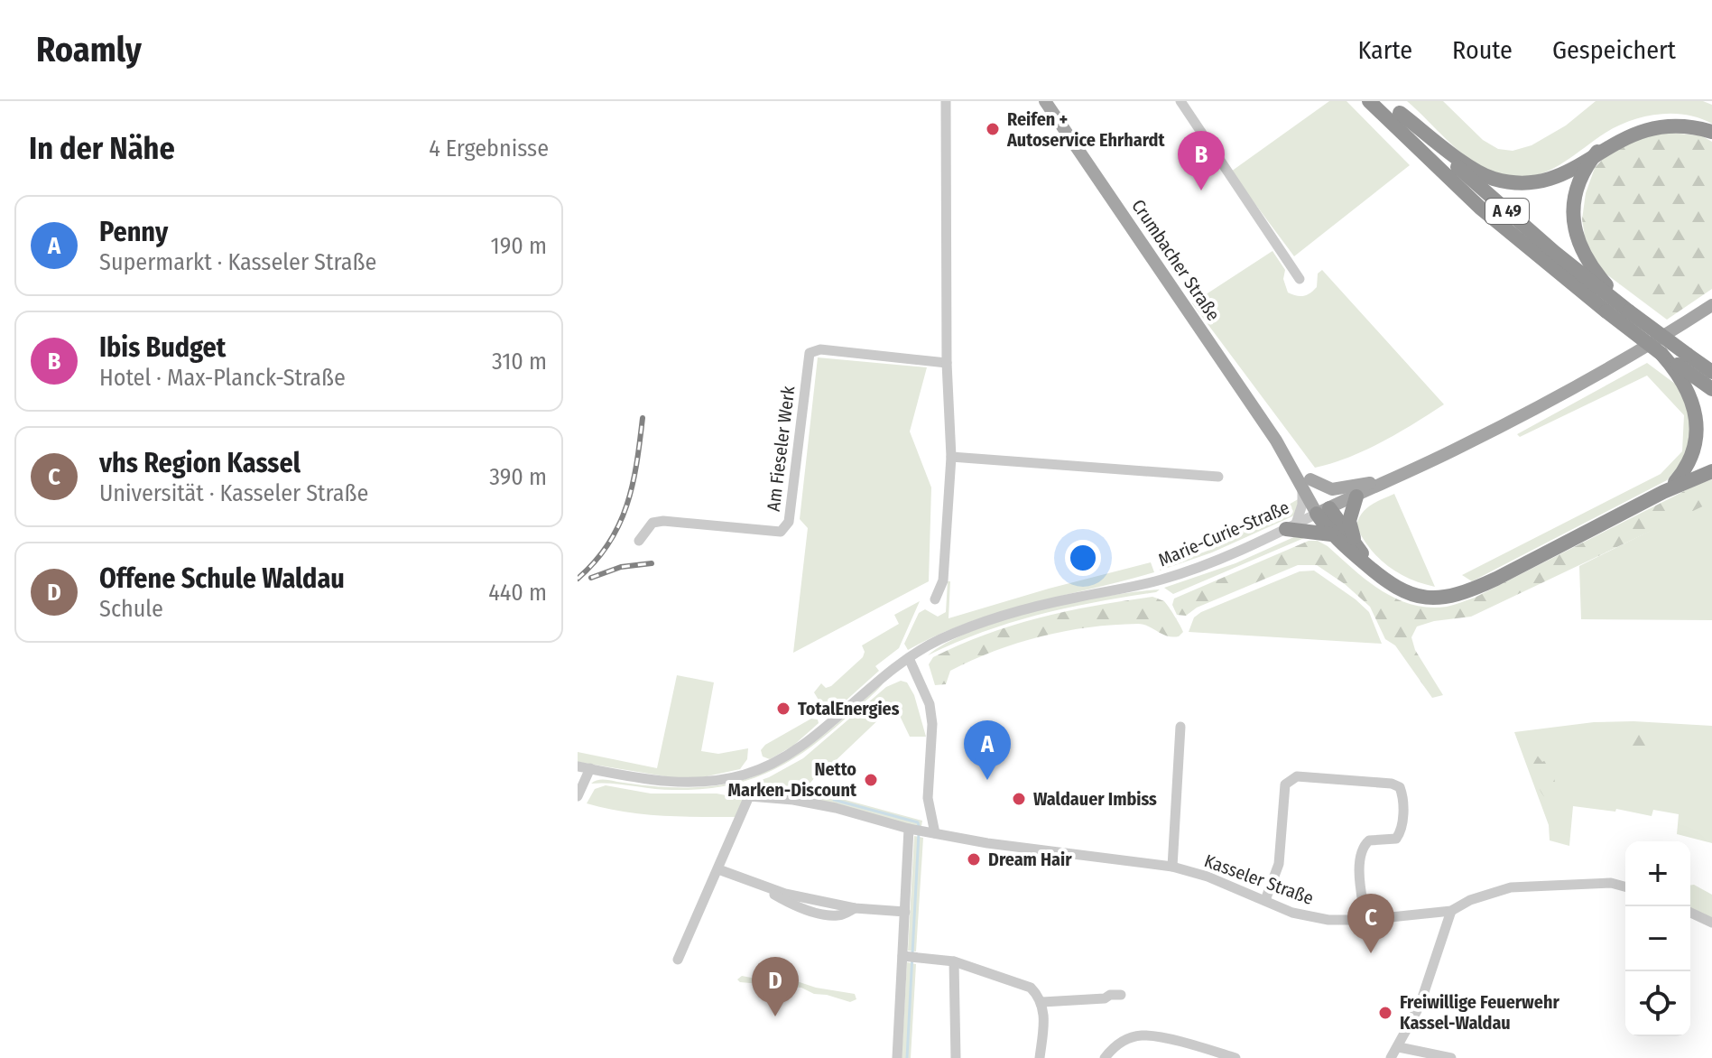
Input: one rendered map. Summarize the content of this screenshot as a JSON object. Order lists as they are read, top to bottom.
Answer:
{
  "streets": {
    "highway": ["A 49"],
    "main road": ["Crumbacher Straße", "Marie-Curie-Straße"],
    "street": ["Am Fieseler Werk", "Kasseler Straße"]
  },
  "crossings": [
    ["Crumbacher Straße", "Marie-Curie-Straße"]
  ],
  "places": [
    "Reifen + Autoservice Ehrhardt",
    "TotalEnergies",
    "Netto Marken-Discount",
    "Waldauer Imbiss",
    "Dream Hair",
    "Freiwillige Feuerwehr Kassel-Waldau"
  ],
  "page": {
    "header": "Roamly",
    "nav": ["Karte", "Route", "Gespeichert"],
    "heading": ["In der Nähe", "4 Ergebnisse"],
    "pins": [
      "B",
      "A",
      "C",
      "D"
    ],
    "list": [
      {
        "mark": "A",
        "name": "Penny",
        "note": "Supermarkt · Kasseler Straße",
        "value": "190 m"
      },
      {
        "mark": "B",
        "name": "Ibis Budget",
        "note": "Hotel · Max-Planck-Straße",
        "value": "310 m"
      },
      {
        "mark": "C",
        "name": "vhs Region Kassel",
        "note": "Universität · Kasseler Straße",
        "value": "390 m"
      },
      {
        "mark": "D",
        "name": "Offene Schule Waldau",
        "note": "Schule",
        "value": "440 m"
      }
    ],
    "map_buttons": ["+", "−"]
  }
}
